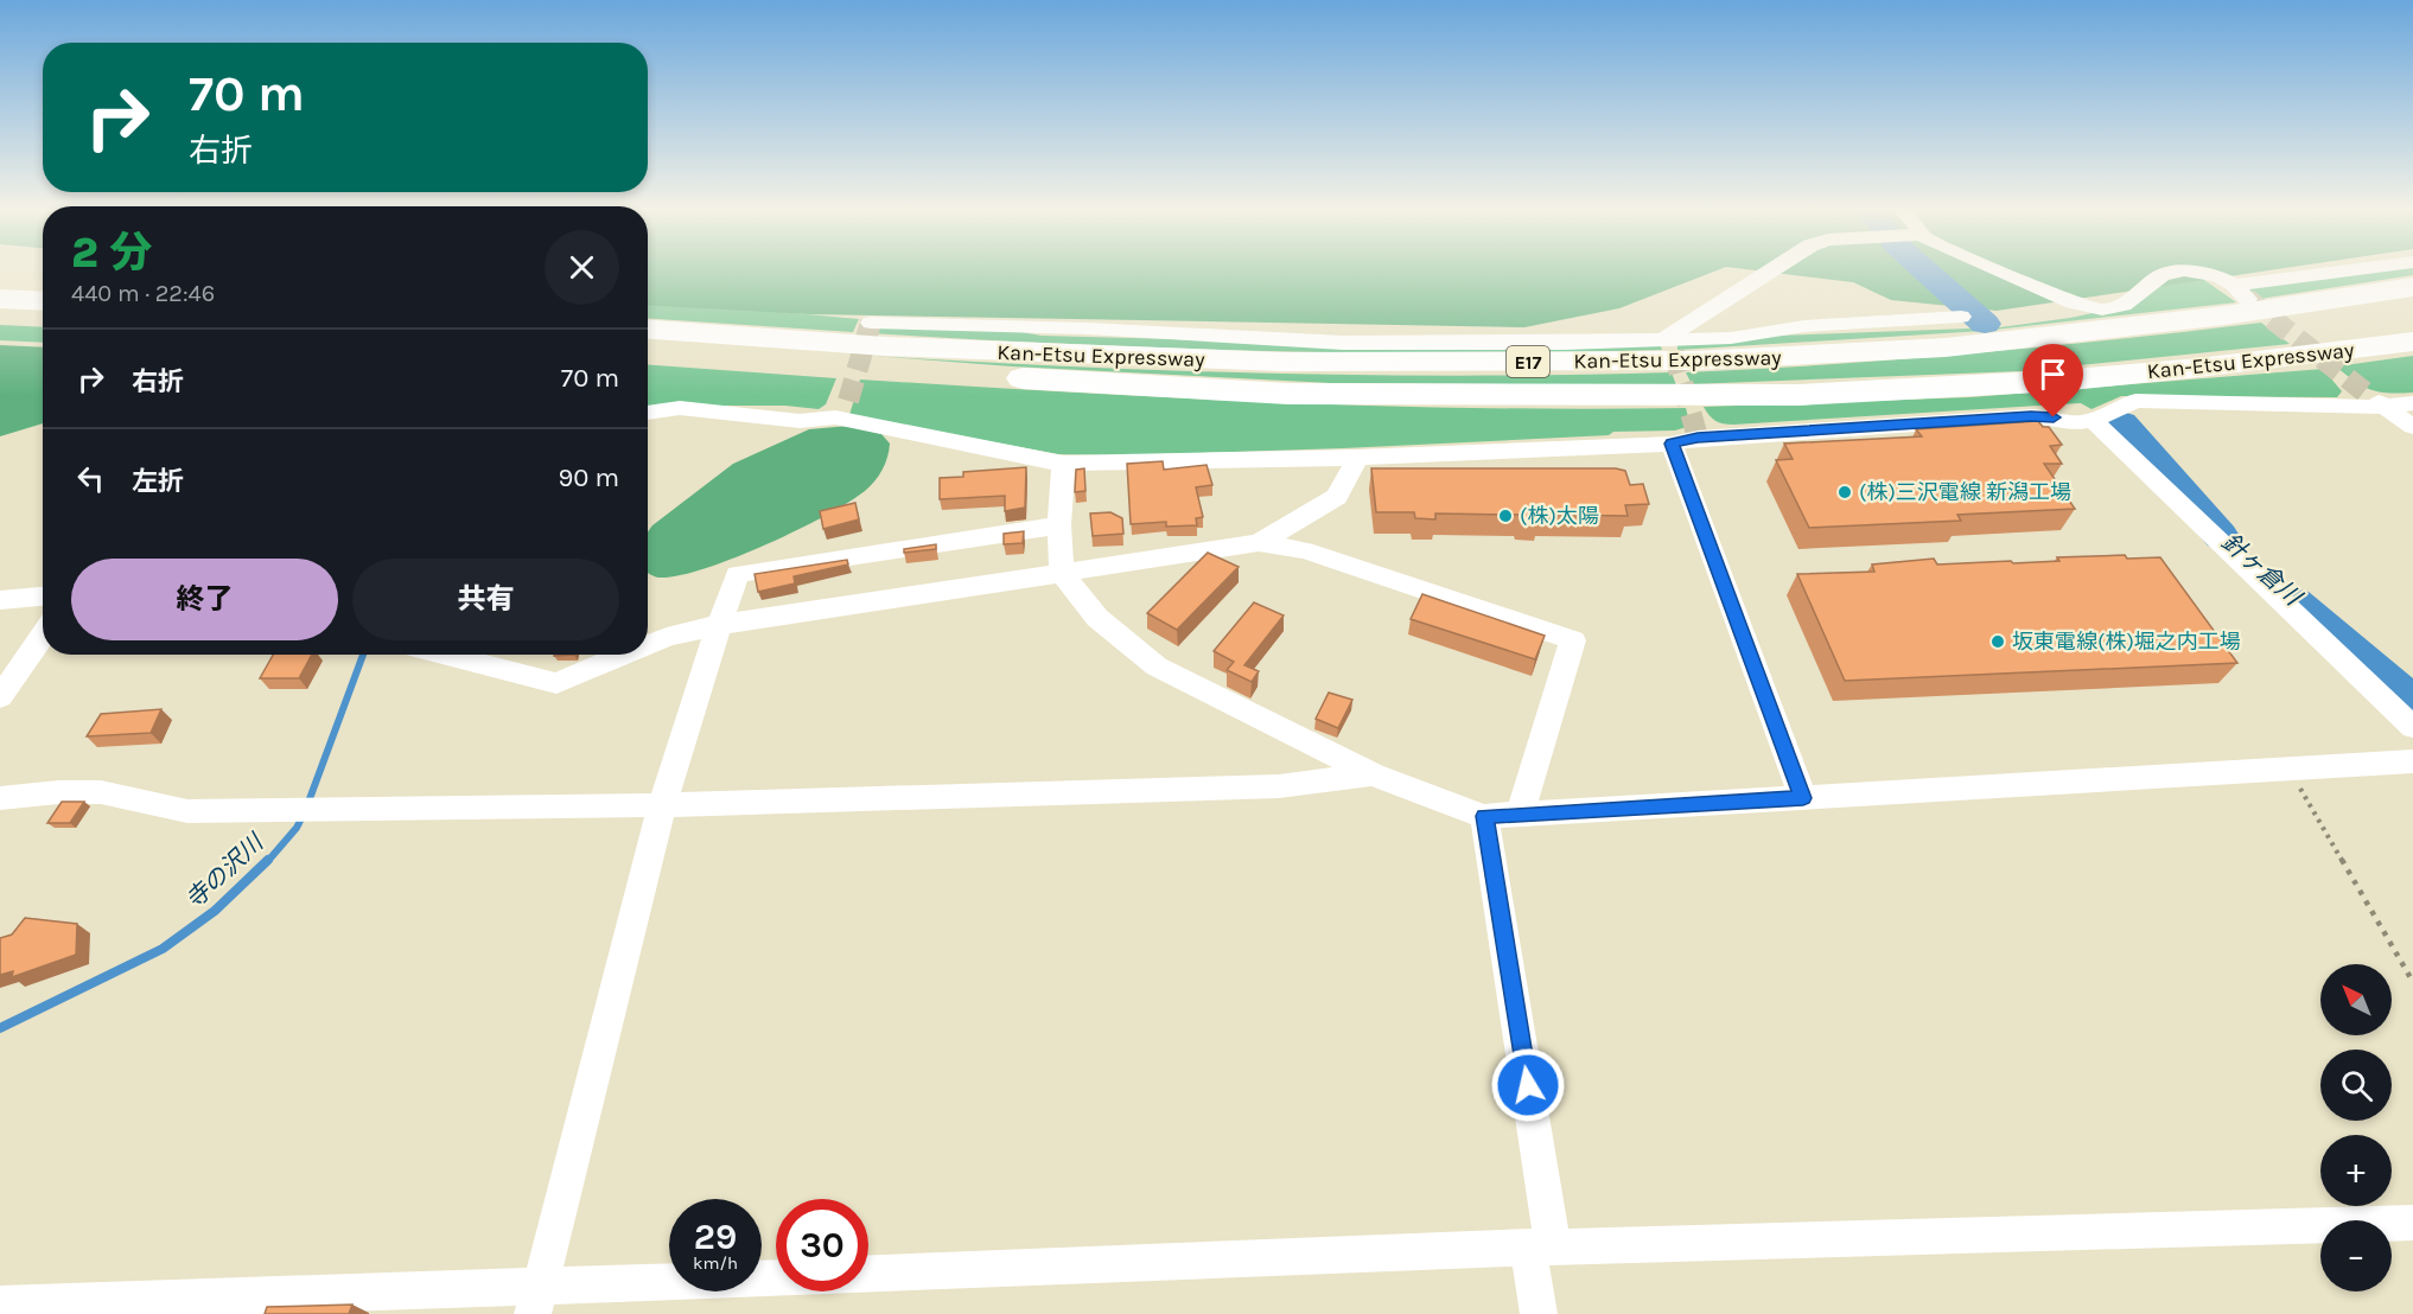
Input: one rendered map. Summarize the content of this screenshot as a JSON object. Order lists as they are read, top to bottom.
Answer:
{
  "streets": {
    "highway": ["Kan-Etsu Expressway", "E17"]
  },
  "water": ["針ヶ倉川", "寺の沢川"],
  "places": ["(株)三沢電線 新潟工場", "(株)太陽", "坂東電線(株)堀之内工場"],
  "north": "top left",
  "page": {
    "turn": ["70 m", "右折"],
    "heading": ["2 分", "440 m · 22:46"],
    "list": [
      {
        "name": "右折",
        "value": "70 m"
      },
      {
        "name": "左折",
        "value": "90 m"
      }
    ],
    "buttons": ["終了", "共有"],
    "map_buttons": ["+", "−"],
    "speed": "29 km/h",
    "limit": "30"
  }
}
